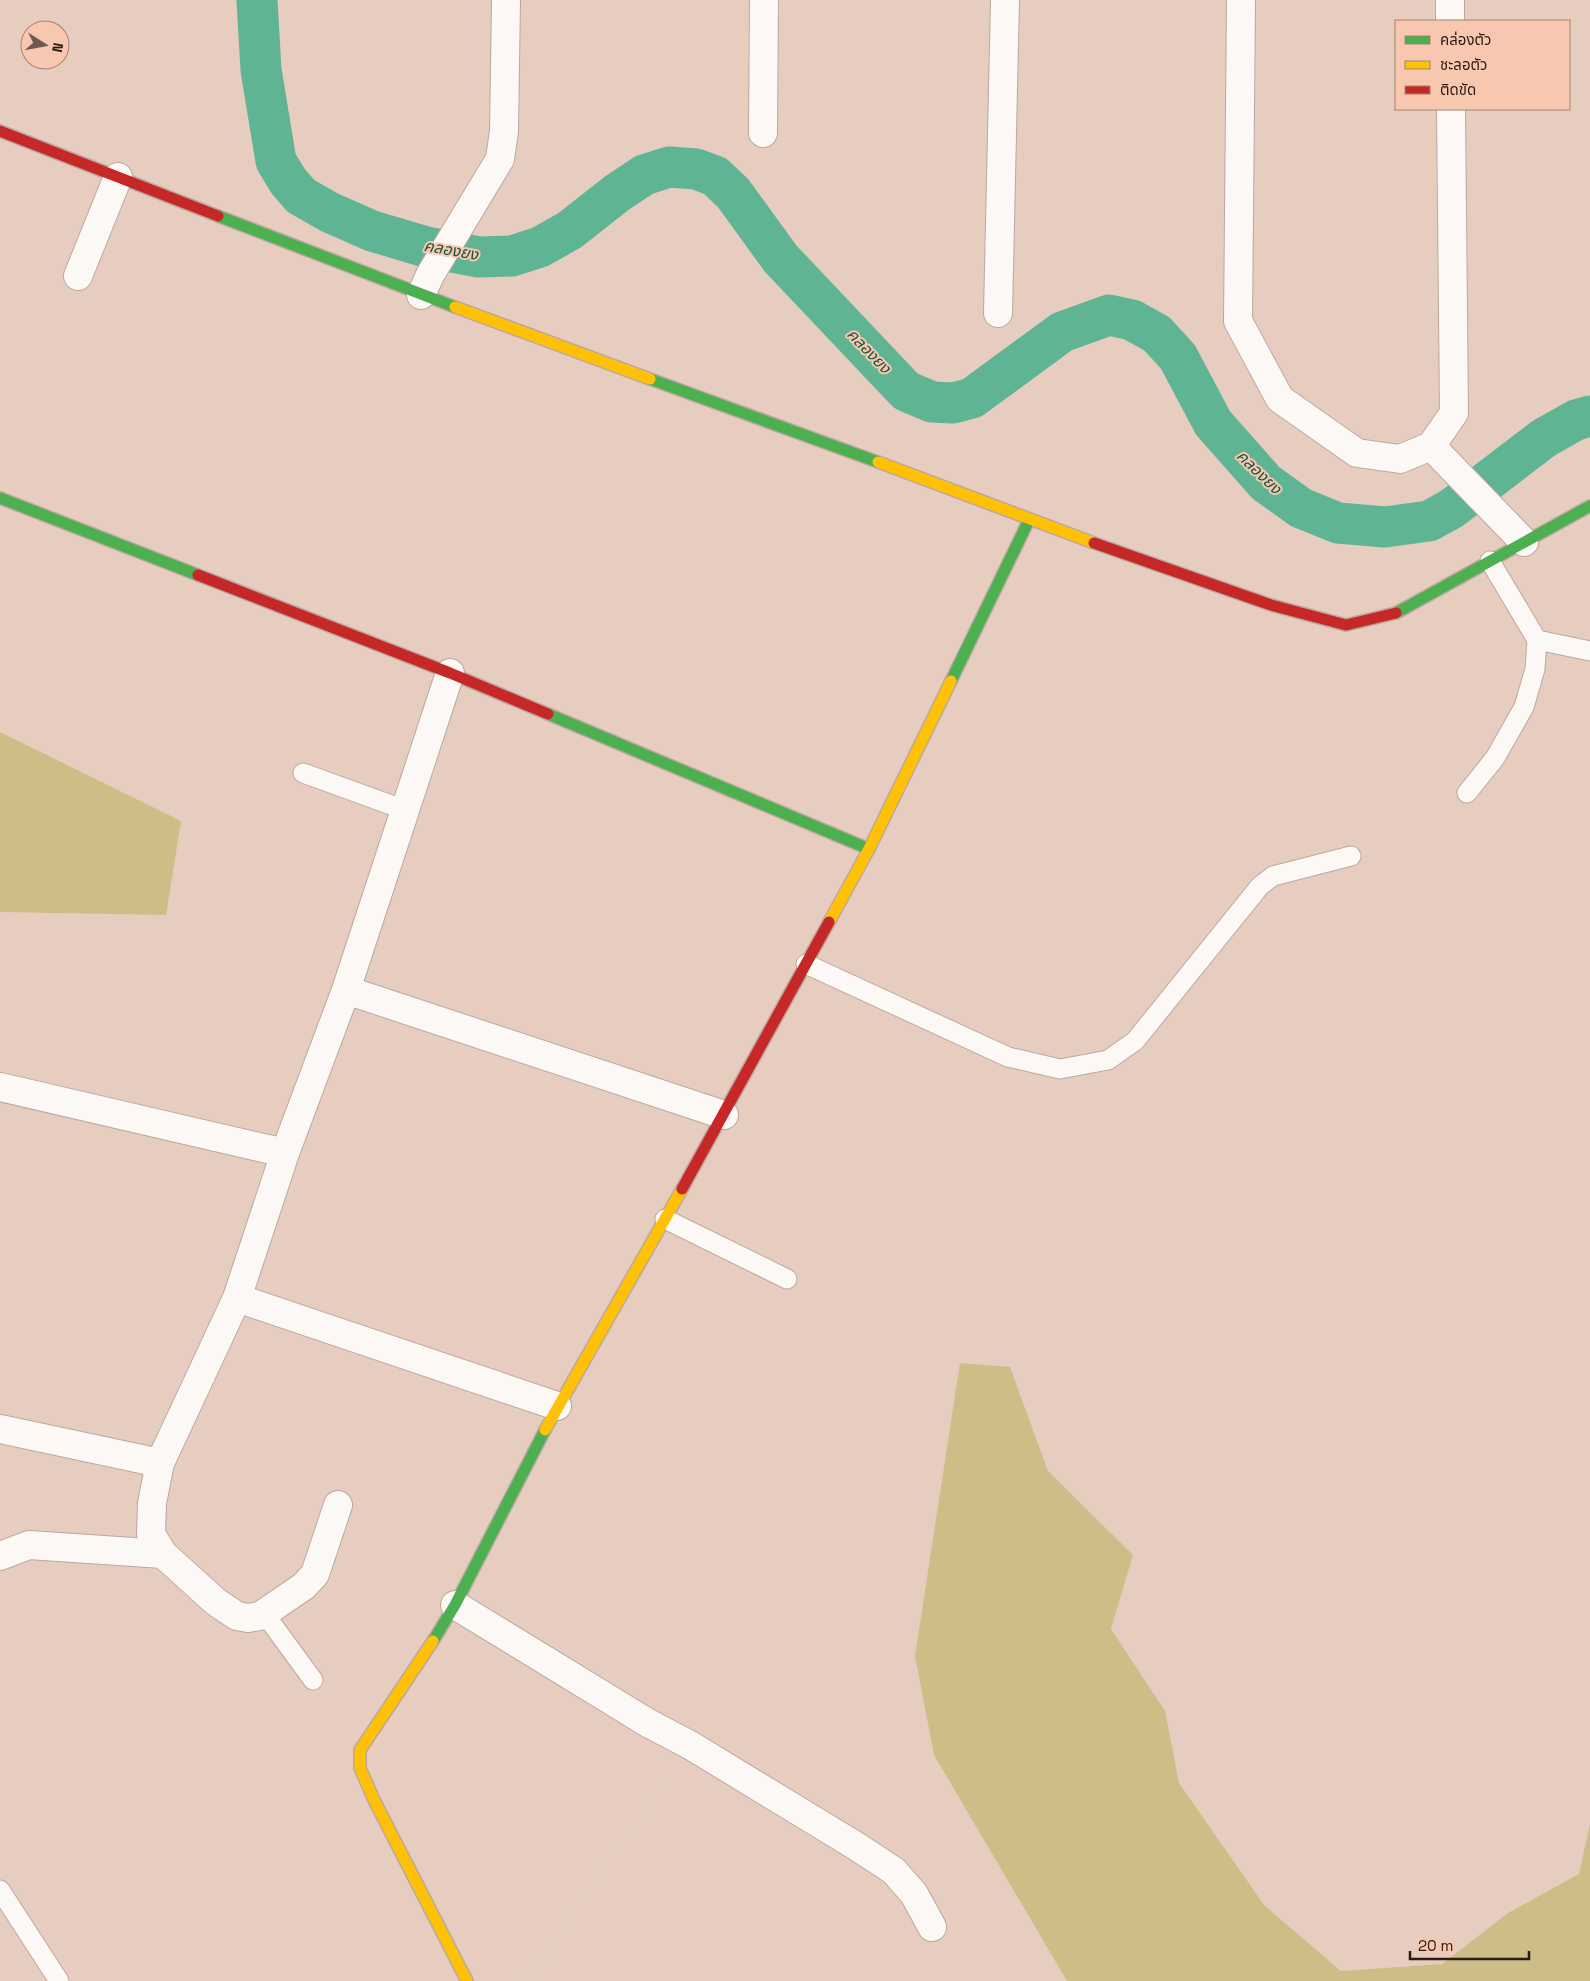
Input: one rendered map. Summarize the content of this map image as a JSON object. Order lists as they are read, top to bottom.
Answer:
{
  "water": ["คลองยง"],
  "legend": ["คล่องตัว", "ชะลอตัว", "ติดขัด"],
  "scale_bar": "20 m",
  "north": "right"
}
